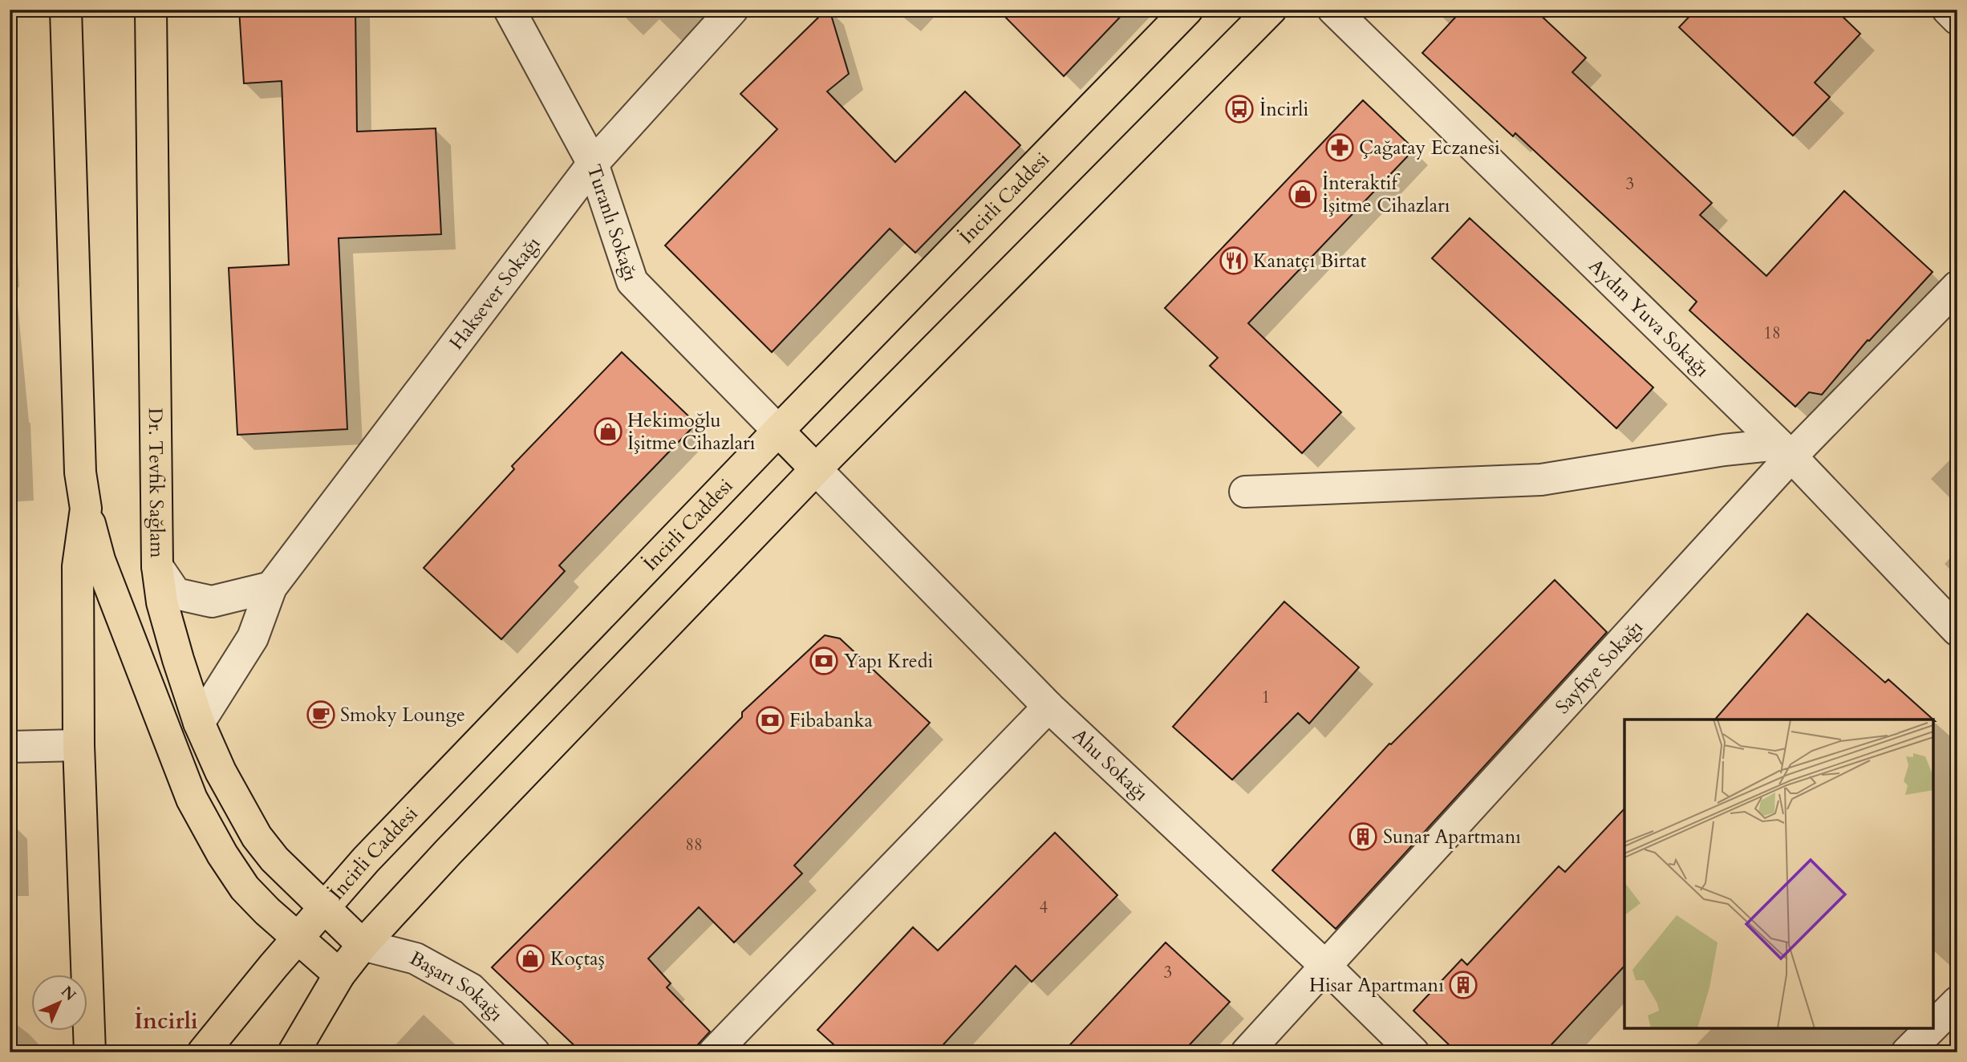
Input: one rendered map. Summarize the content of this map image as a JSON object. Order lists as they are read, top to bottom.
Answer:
{
  "streets": {
    "main road": ["İncirli Caddesi", "Dr. Tevfik Sağlam"],
    "street": [
      "Turanlı Sokağı",
      "Haksever Sokağı",
      "Aydın Yuva Sokağı",
      "Sayfiye Sokağı",
      "Ahu Sokağı",
      "Başarı Sokağı"
    ]
  },
  "crossings": [
    ["İncirli Caddesi", "Turanlı Sokağı"],
    ["İncirli Caddesi", "Dr. Tevfik Sağlam"],
    ["Turanlı Sokağı", "Haksever Sokağı"],
    ["Haksever Sokağı", "Dr. Tevfik Sağlam"],
    ["Aydın Yuva Sokağı", "Sayfiye Sokağı"],
    ["Dr. Tevfik Sağlam", "Başarı Sokağı"],
    ["Sayfiye Sokağı", "Ahu Sokağı"]
  ],
  "districts": ["İncirli"],
  "places": {
    "bus stop": ["İncirli"],
    "pharmacy": ["Çağatay Eczanesi"],
    "shop": ["İnteraktif İşitme Cihazları", "Hekimoğlu İşitme Cihazları", "Koçtaş"],
    "restaurant": ["Kanatçı Birtat"],
    "bank": ["Yapı Kredi", "Fibabanka"],
    "cafe": ["Smoky Lounge"],
    "building": ["Sunar Apartmanı", "Hisar Apartmanı"]
  },
  "house_numbers": [
    "3",
    "18",
    "1",
    "88",
    "4",
    "3"
  ],
  "north": "top right"
}
